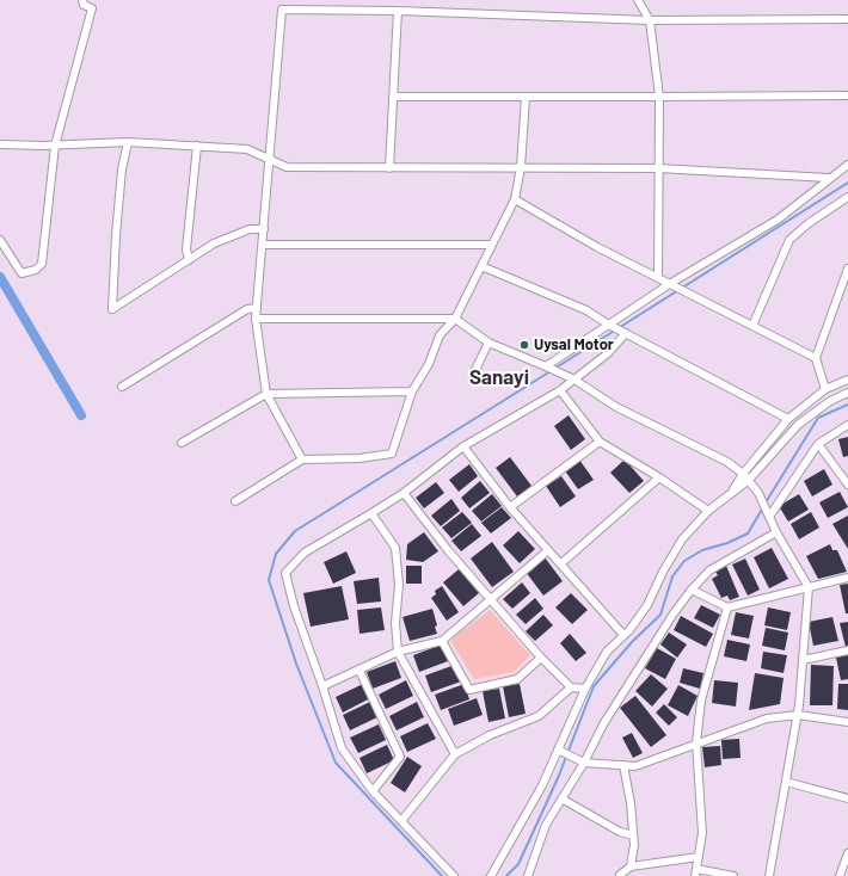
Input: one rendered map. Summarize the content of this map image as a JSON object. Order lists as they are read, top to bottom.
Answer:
{
  "districts": ["Sanayi"],
  "places": ["Uysal Motor"]
}
